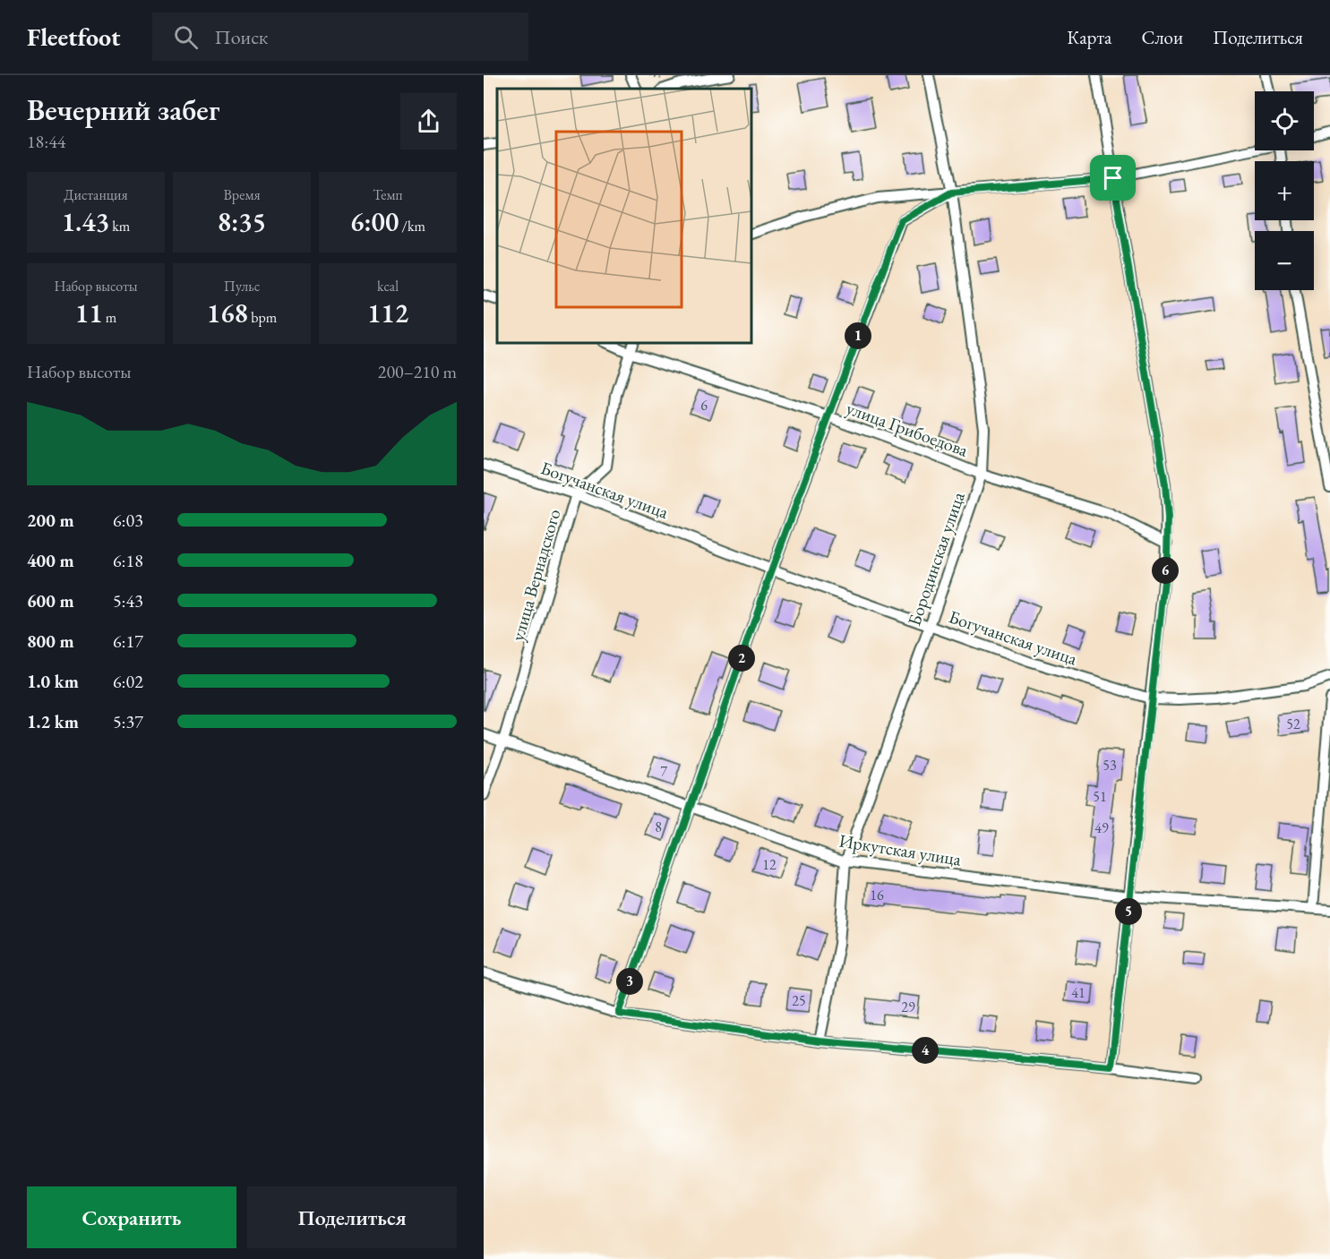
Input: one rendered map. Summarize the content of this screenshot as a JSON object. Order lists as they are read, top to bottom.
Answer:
{
  "streets": {
    "street": [
      "улица Грибоедова",
      "Богучанская улица",
      "Бородинская улица",
      "улица Вернадского",
      "Иркутская улица"
    ]
  },
  "crossings": [
    ["улица Грибоедова", "Бородинская улица"],
    ["улица Грибоедова", "улица Вернадского"],
    ["Богучанская улица", "Бородинская улица"],
    ["Богучанская улица", "улица Вернадского"],
    ["Бородинская улица", "Иркутская улица"],
    ["улица Вернадского", "Иркутская улица"]
  ],
  "house_numbers": [
    "6",
    "52",
    "53",
    "7",
    "51",
    "8",
    "49",
    "12",
    "16",
    "41",
    "25",
    "29"
  ],
  "page": {
    "header": "Fleetfoot",
    "search": "Поиск",
    "nav": ["Карта", "Слои", "Поделиться"],
    "heading": ["Вечерний забег", "18:44"],
    "map_buttons": ["+", "−"],
    "stats": [
      ["Дистанция", "1.43 km"],
      ["Время", "8:35"],
      ["Темп", "6:00 /km"],
      ["Набор высоты", "11 m"],
      ["Пульс", "168 bpm"],
      ["kcal", "112"]
    ],
    "pins": [
      "1",
      "6",
      "2",
      "5",
      "3",
      "4"
    ],
    "chart": ["Набор высоты", "200–210 m"],
    "list": [
      {
        "name": "200 m",
        "note": "6:03"
      },
      {
        "name": "400 m",
        "note": "6:18"
      },
      {
        "name": "600 m",
        "note": "5:43"
      },
      {
        "name": "800 m",
        "note": "6:17"
      },
      {
        "name": "1.0 km",
        "note": "6:02"
      },
      {
        "name": "1.2 km",
        "note": "5:37"
      }
    ],
    "buttons": ["Сохранить", "Поделиться"]
  }
}
